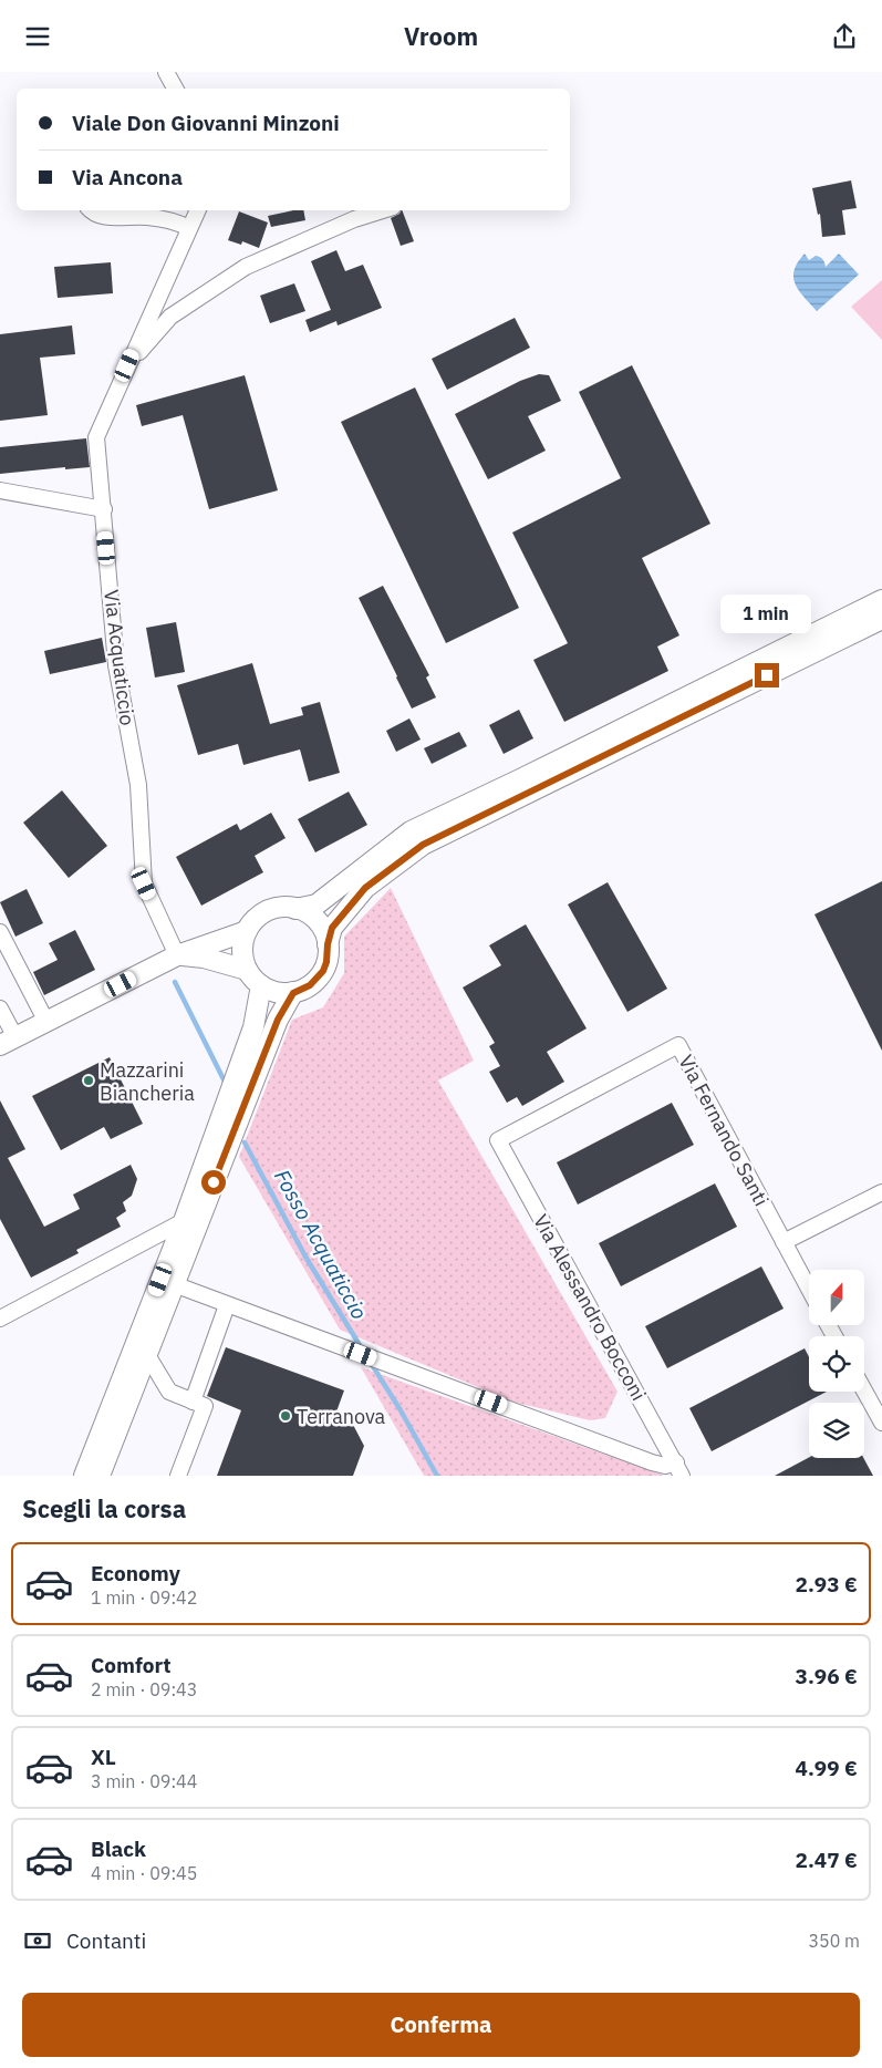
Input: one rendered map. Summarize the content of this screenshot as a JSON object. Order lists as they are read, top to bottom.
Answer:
{
  "streets": {
    "street": ["Via Acquaticcio", "Via Fernando Santi", "Via Alessandro Bocconi"]
  },
  "crossings": [
    ["Via Fernando Santi", "Via Alessandro Bocconi"]
  ],
  "water": ["Fosso Acquaticcio"],
  "places": ["Mazzarini Biancheria", "Terranova"],
  "north": "top",
  "page": {
    "header": "Vroom",
    "banner": ["Viale Don Giovanni Minzoni", "Via Ancona"],
    "bubble": "1 min",
    "heading": "Scegli la corsa",
    "list": [
      {
        "name": "Economy",
        "note": "1 min · 09:42",
        "value": "2.93 €"
      },
      {
        "name": "Comfort",
        "note": "2 min · 09:43",
        "value": "3.96 €"
      },
      {
        "name": "XL",
        "note": "3 min · 09:44",
        "value": "4.99 €"
      },
      {
        "name": "Black",
        "note": "4 min · 09:45",
        "value": "2.47 €"
      }
    ],
    "pay": ["Contanti", "350 m"],
    "buttons": "Conferma"
  }
}
